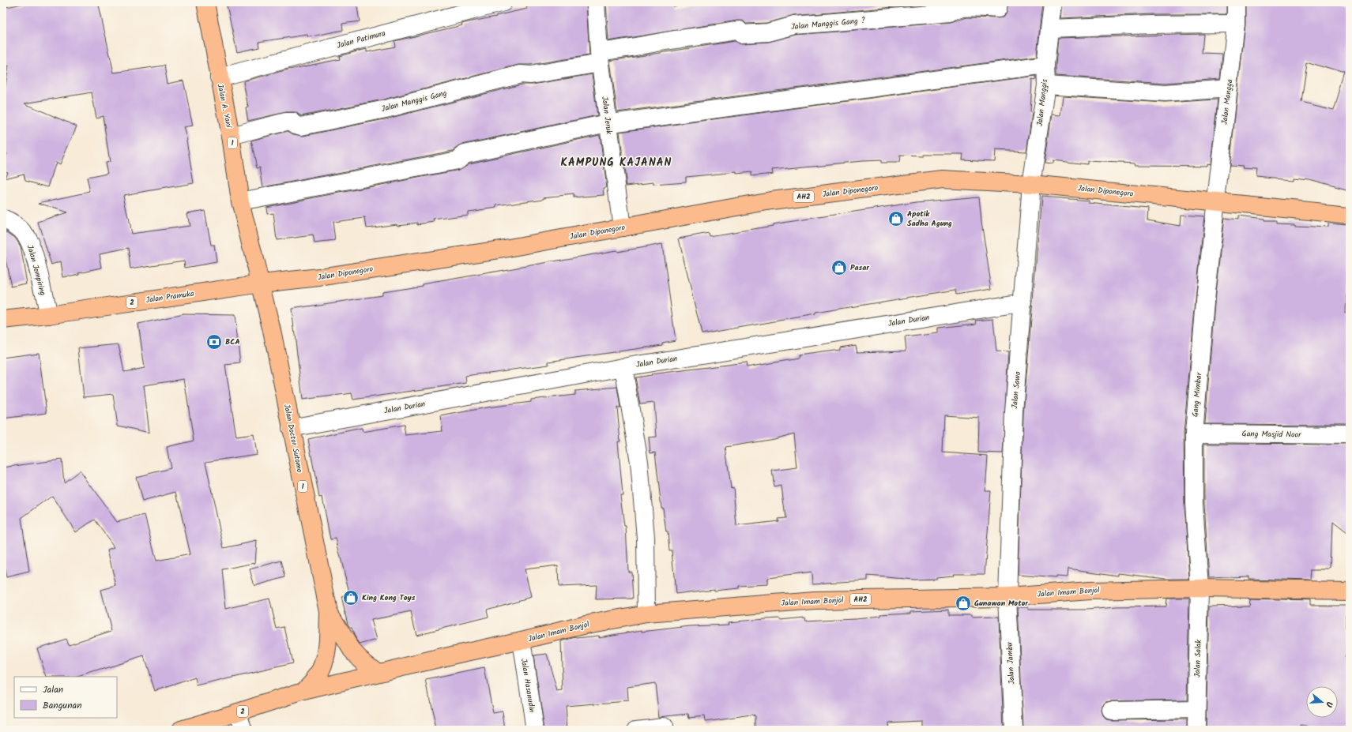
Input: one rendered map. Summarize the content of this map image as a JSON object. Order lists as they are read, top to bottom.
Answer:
{
  "streets": {
    "highway": [
      "Jalan A. Yani",
      "1",
      "Jalan Diponegoro",
      "AH2",
      "Jalan Pramuka",
      "2",
      "Jalan Doctor Sutomo",
      "Jalan Imam Bonjol"
    ],
    "street": [
      "Jalan Manggis Gang ?",
      "Jalan Patimura",
      "Jalan Manggis Gang",
      "Jalan Mangga",
      "Jalan Manggis",
      "Jalan Jeruk",
      "Jalan Jempiring",
      "Jalan Durian",
      "Jalan Sawo",
      "Gang Mimbar",
      "Gang Masjid Noor",
      "Jalan Salak",
      "Jalan Jambu",
      "Jalan Hasanudin"
    ]
  },
  "crossings": [
    ["Jalan Manggis Gang ?", "Jalan Manggis Gang"],
    ["Jalan Manggis Gang ?", "Jalan Jeruk"],
    ["Jalan Patimura", "Jalan A. Yani"],
    ["Jalan Manggis Gang", "Jalan A. Yani"],
    ["Jalan Manggis Gang", "Jalan Jeruk"],
    ["Jalan Mangga", "Jalan Diponegoro"],
    ["Jalan Mangga", "Gang Mimbar"],
    ["Jalan Manggis", "Jalan Diponegoro"],
    ["Jalan Manggis", "Jalan Sawo"],
    ["Jalan A. Yani", "Jalan Diponegoro"],
    ["Jalan A. Yani", "Jalan Pramuka"],
    ["Jalan A. Yani", "Jalan Doctor Sutomo"],
    ["Jalan Jeruk", "Jalan Diponegoro"],
    ["Jalan Diponegoro", "Jalan Pramuka"],
    ["Jalan Diponegoro", "Jalan Sawo"],
    ["Jalan Diponegoro", "Gang Mimbar"],
    ["Jalan Diponegoro", "Jalan Doctor Sutomo"],
    ["Jalan Jempiring", "Jalan Pramuka"],
    ["Jalan Pramuka", "Jalan Doctor Sutomo"],
    ["2", "Jalan Doctor Sutomo"],
    ["2", "Jalan Imam Bonjol"],
    ["Jalan Durian", "Jalan Sawo"],
    ["Jalan Durian", "Jalan Doctor Sutomo"],
    ["Jalan Sawo", "Jalan Imam Bonjol"],
    ["Jalan Sawo", "Jalan Jambu"],
    ["Gang Mimbar", "Gang Masjid Noor"],
    ["Gang Mimbar", "Jalan Imam Bonjol"],
    ["Gang Mimbar", "Jalan Salak"],
    ["Jalan Doctor Sutomo", "Jalan Imam Bonjol"],
    ["Jalan Imam Bonjol", "Jalan Salak"],
    ["Jalan Imam Bonjol", "Jalan Jambu"],
    ["Jalan Imam Bonjol", "Jalan Hasanudin"]
  ],
  "districts": ["KAMPUNG KAJANAN"],
  "places": {
    "shop": [
      "Apotik Sadha Agung",
      "Pasar",
      "King Kong Toys",
      "Gunawan Motor"
    ],
    "bank": ["BCA"]
  },
  "legend": ["Jalan", "Bangunan"],
  "north": "right"
}
